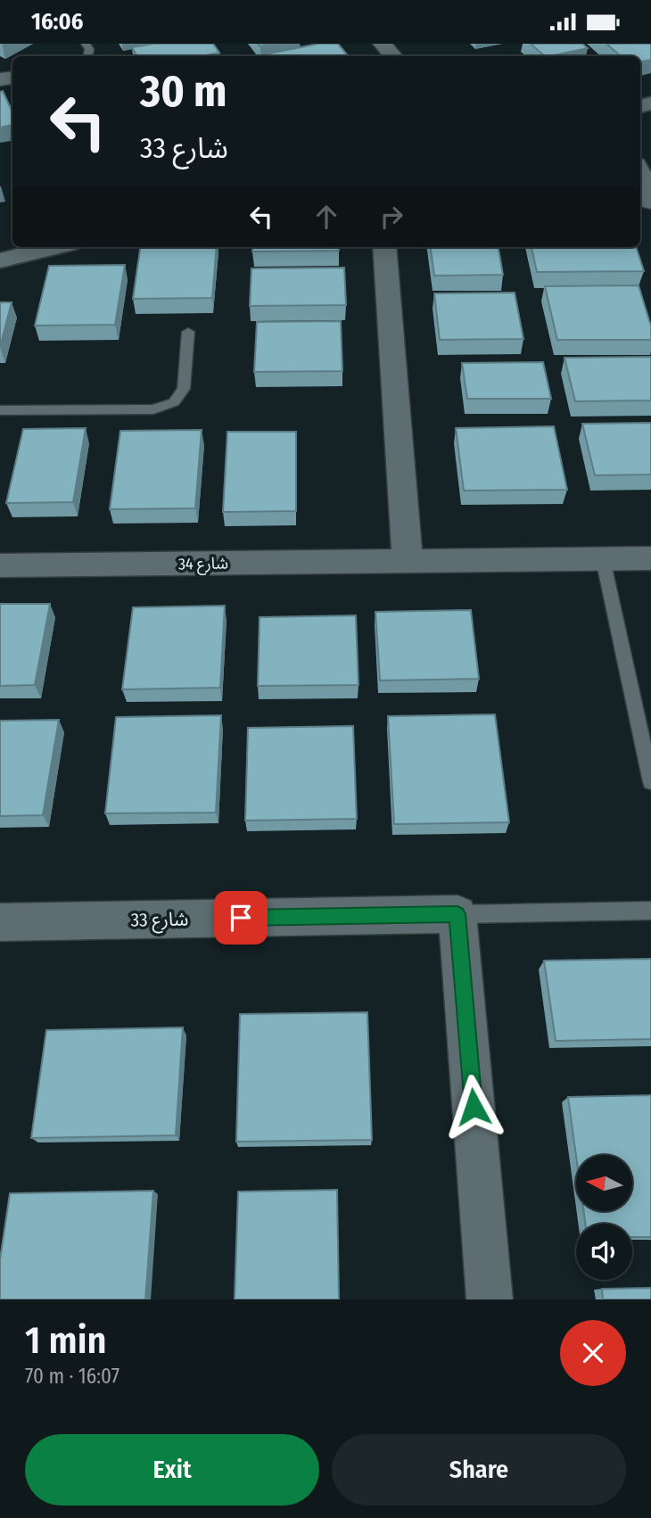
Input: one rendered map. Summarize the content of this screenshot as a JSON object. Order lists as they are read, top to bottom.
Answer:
{
  "streets": {
    "street": ["شارع 34", "شارع 33"]
  },
  "north": "left",
  "page": {
    "status": "16:06",
    "turn": ["30 m", "شارع 33"],
    "heading": ["1 min", "70 m · 16:07"],
    "buttons": ["Exit", "Share"]
  }
}
